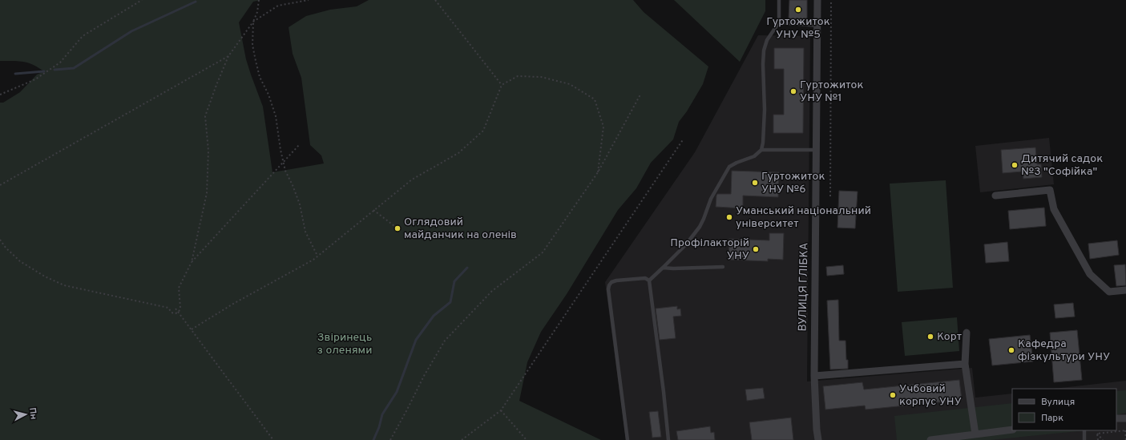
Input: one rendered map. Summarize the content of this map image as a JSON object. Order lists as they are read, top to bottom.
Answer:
{
  "streets": {
    "street": ["ВУЛИЦЯ ГЛІБКА"]
  },
  "parks": ["Звіринець з оленями"],
  "places": [
    "Гуртожиток УНУ №5",
    "Гуртожиток УНУ №1",
    "Дитячий садок №3 \"Софійка\"",
    "Гуртожиток УНУ №6",
    "Уманський національний університет",
    "Оглядовий майданчик на оленів",
    "Профілакторій УНУ",
    "Корт",
    "Кафедра фізкультури УНУ",
    "Учбовий корпус УНУ"
  ],
  "legend": ["Вулиця", "Парк"],
  "north": "right"
}
